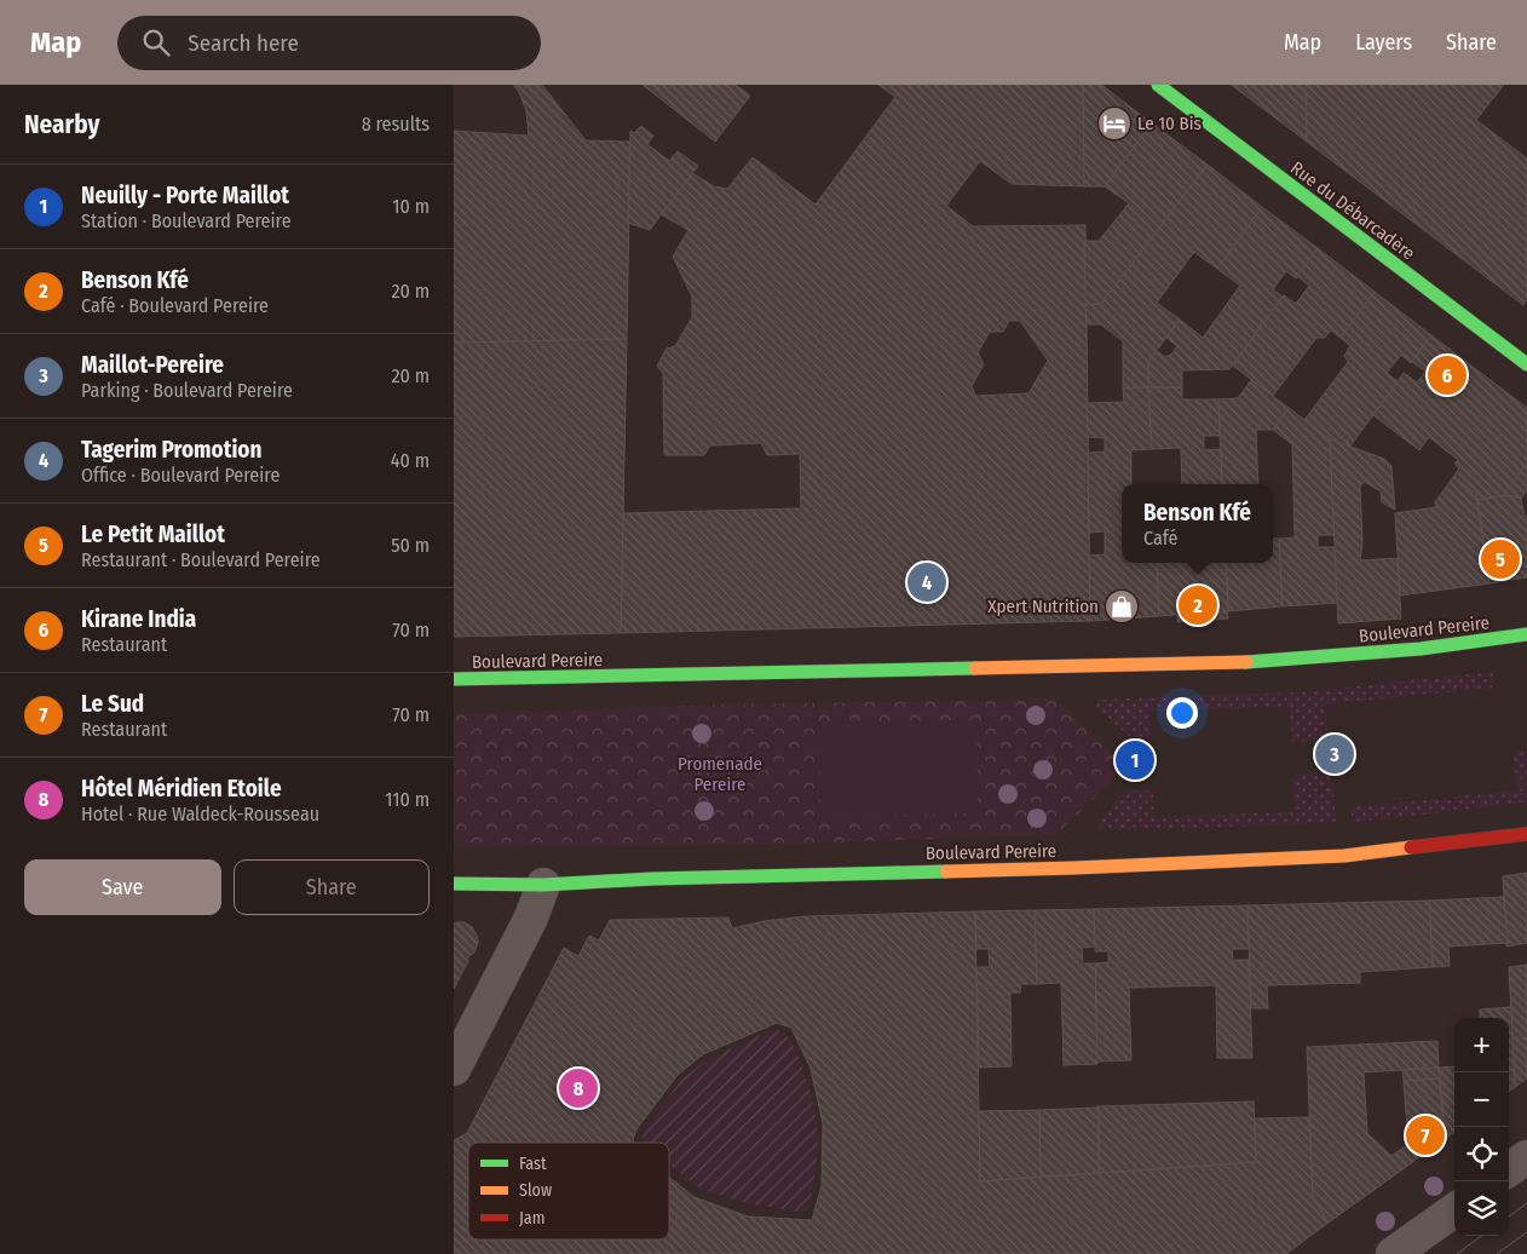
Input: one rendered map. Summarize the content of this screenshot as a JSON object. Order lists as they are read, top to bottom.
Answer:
{
  "streets": {
    "street": ["Rue du Débarcadère", "Boulevard Pereire"]
  },
  "parks": ["Promenade Pereire"],
  "places": {
    "hotel": ["Le 10 Bis"],
    "shop": ["Xpert Nutrition"]
  },
  "legend": ["Fast", "Slow", "Jam"],
  "page": {
    "header": "Map",
    "search": "Search here",
    "nav": ["Map", "Layers", "Share"],
    "heading": ["Nearby", "8 results"],
    "list": [
      {
        "mark": "1",
        "name": "Neuilly - Porte Maillot",
        "note": "Station · Boulevard Pereire",
        "value": "10 m"
      },
      {
        "mark": "2",
        "name": "Benson Kfé",
        "note": "Café · Boulevard Pereire",
        "value": "20 m"
      },
      {
        "mark": "3",
        "name": "Maillot-Pereire",
        "note": "Parking · Boulevard Pereire",
        "value": "20 m"
      },
      {
        "mark": "4",
        "name": "Tagerim Promotion",
        "note": "Office · Boulevard Pereire",
        "value": "40 m"
      },
      {
        "mark": "5",
        "name": "Le Petit Maillot",
        "note": "Restaurant · Boulevard Pereire",
        "value": "50 m"
      },
      {
        "mark": "6",
        "name": "Kirane India",
        "note": "Restaurant",
        "value": "70 m"
      },
      {
        "mark": "7",
        "name": "Le Sud",
        "note": "Restaurant",
        "value": "70 m"
      },
      {
        "mark": "8",
        "name": "Hôtel Méridien Etoile",
        "note": "Hotel · Rue Waldeck-Rousseau",
        "value": "110 m"
      }
    ],
    "pins": [
      "6",
      "5",
      "4",
      "2",
      "3",
      "1",
      "8",
      "7"
    ],
    "popup": ["Benson Kfé", "Café"],
    "buttons": ["Save", "Share"],
    "map_buttons": ["+", "−"]
  }
}
